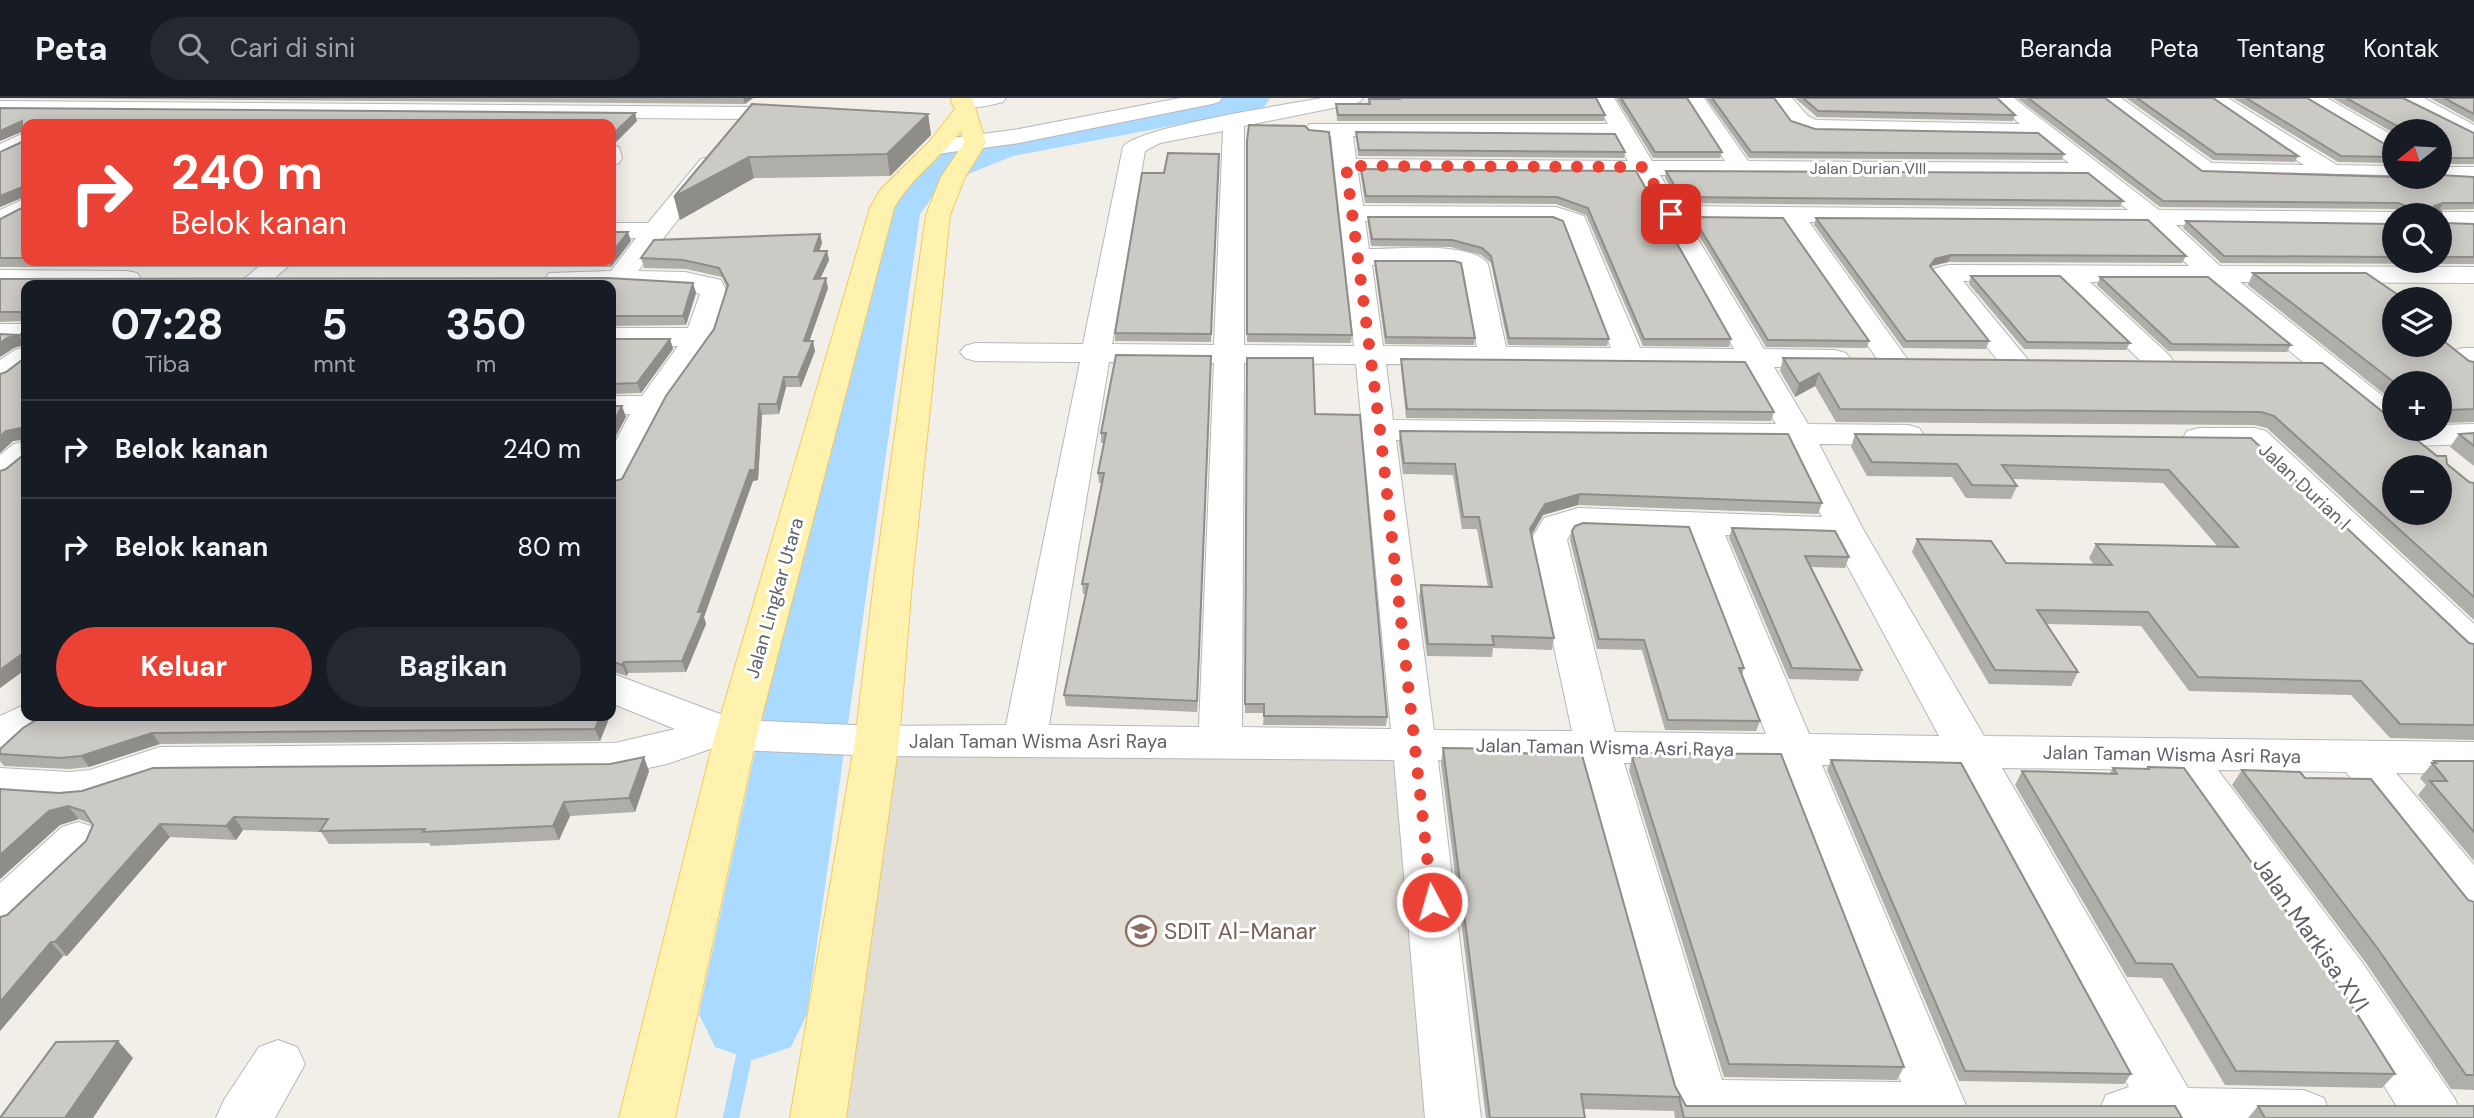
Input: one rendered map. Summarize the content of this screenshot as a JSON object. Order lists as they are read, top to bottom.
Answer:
{
  "streets": {
    "main road": ["Jalan Lingkar Utara"],
    "street": [
      "Jalan Durian VIII",
      "Jalan Durian I",
      "Jalan Taman Wisma Asri Raya",
      "Jalan Markisa XVI"
    ]
  },
  "crossings": [
    ["Jalan Lingkar Utara", "Jalan Taman Wisma Asri Raya"],
    ["Jalan Taman Wisma Asri Raya", "Jalan Markisa XVI"]
  ],
  "places": {
    "school or university": ["SDIT Al-Manar"]
  },
  "north": "left",
  "page": {
    "header": "Peta",
    "search": "Cari di sini",
    "nav": [
      "Beranda",
      "Peta",
      "Tentang",
      "Kontak"
    ],
    "map_buttons": ["+", "−"],
    "turn": ["240 m", "Belok kanan"],
    "eta": [
      "07:28",
      "Tiba",
      "5",
      "mnt",
      "350",
      "m"
    ],
    "list": [
      {
        "name": "Belok kanan",
        "value": "240 m"
      },
      {
        "name": "Belok kanan",
        "value": "80 m"
      }
    ],
    "buttons": ["Keluar", "Bagikan"]
  }
}
